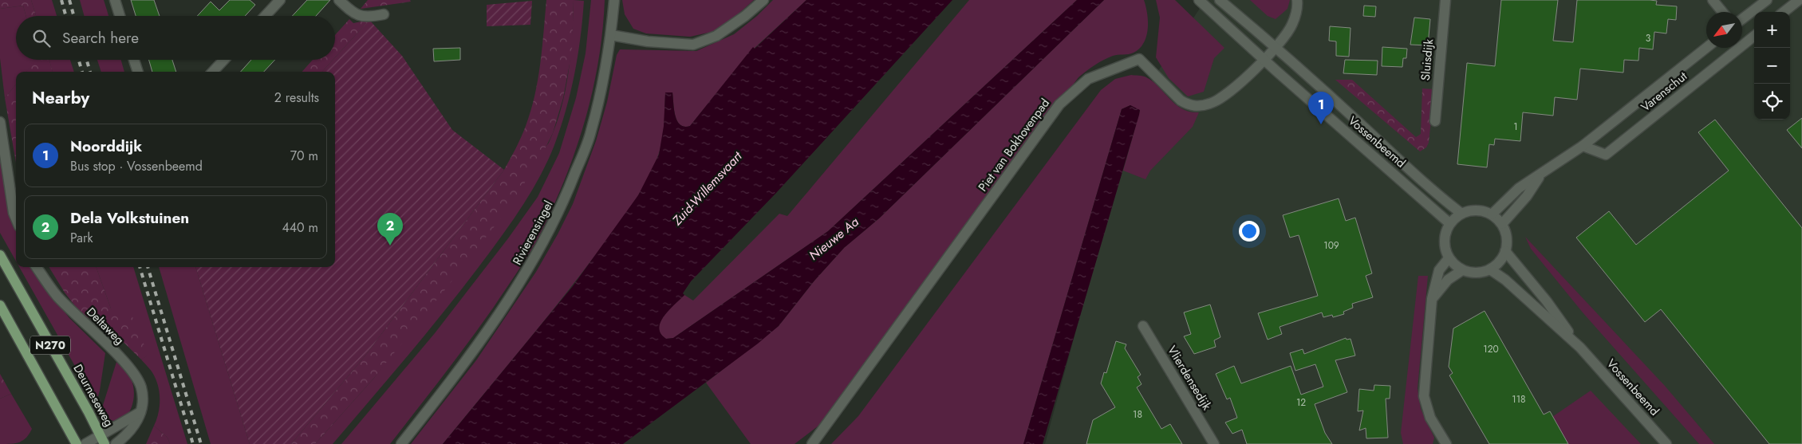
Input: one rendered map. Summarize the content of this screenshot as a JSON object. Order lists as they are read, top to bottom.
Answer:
{
  "streets": {
    "main road": ["N270", "Deurneseweg"],
    "street": [
      "Sluisdijk",
      "Varenschut",
      "Vossenbeemd",
      "Piet van Bokhovenpad",
      "Rivierensingel",
      "Deltaweg",
      "Vlierdensedijk"
    ]
  },
  "crossings": [
    ["Varenschut", "Vossenbeemd"],
    ["Vossenbeemd", "Piet van Bokhovenpad"]
  ],
  "water": ["Zuid-Willemsvaart", "Nieuwe Aa"],
  "house_numbers": [
    "3",
    "1",
    "109",
    "120",
    "118",
    "12",
    "18"
  ],
  "north": "bottom left",
  "page": {
    "map_buttons": ["+", "−"],
    "search": "Search here",
    "heading": ["Nearby", "2 results"],
    "pins": ["1", "2"],
    "list": [
      {
        "mark": "1",
        "name": "Noorddijk",
        "note": "Bus stop · Vossenbeemd",
        "value": "70 m"
      },
      {
        "mark": "2",
        "name": "Dela Volkstuinen",
        "note": "Park",
        "value": "440 m"
      }
    ]
  }
}
